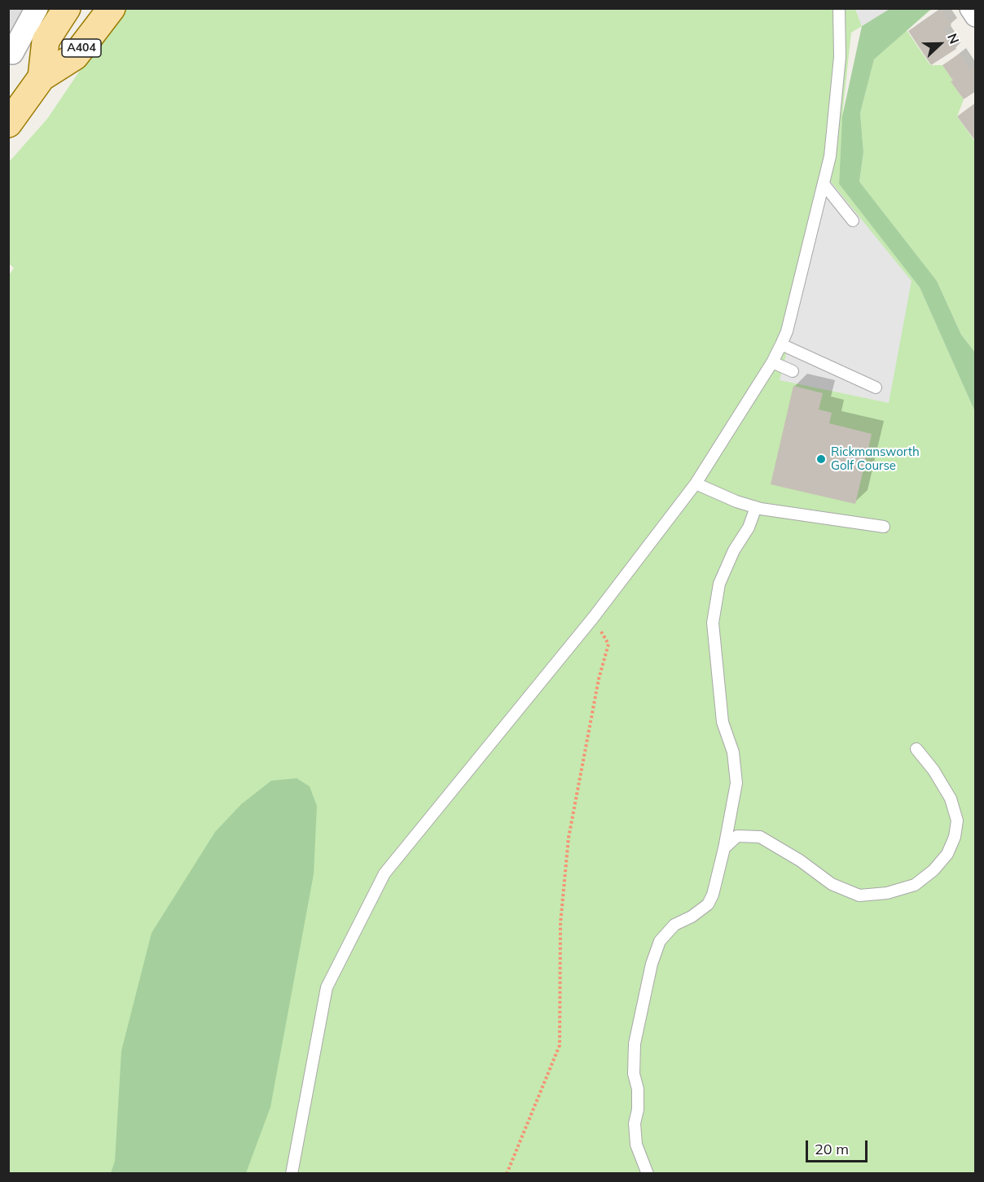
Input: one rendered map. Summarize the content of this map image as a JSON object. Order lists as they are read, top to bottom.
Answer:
{
  "streets": {
    "main road": ["A404"]
  },
  "places": ["Rickmansworth Golf Course"],
  "scale_bar": "20 m",
  "north": "right"
}
